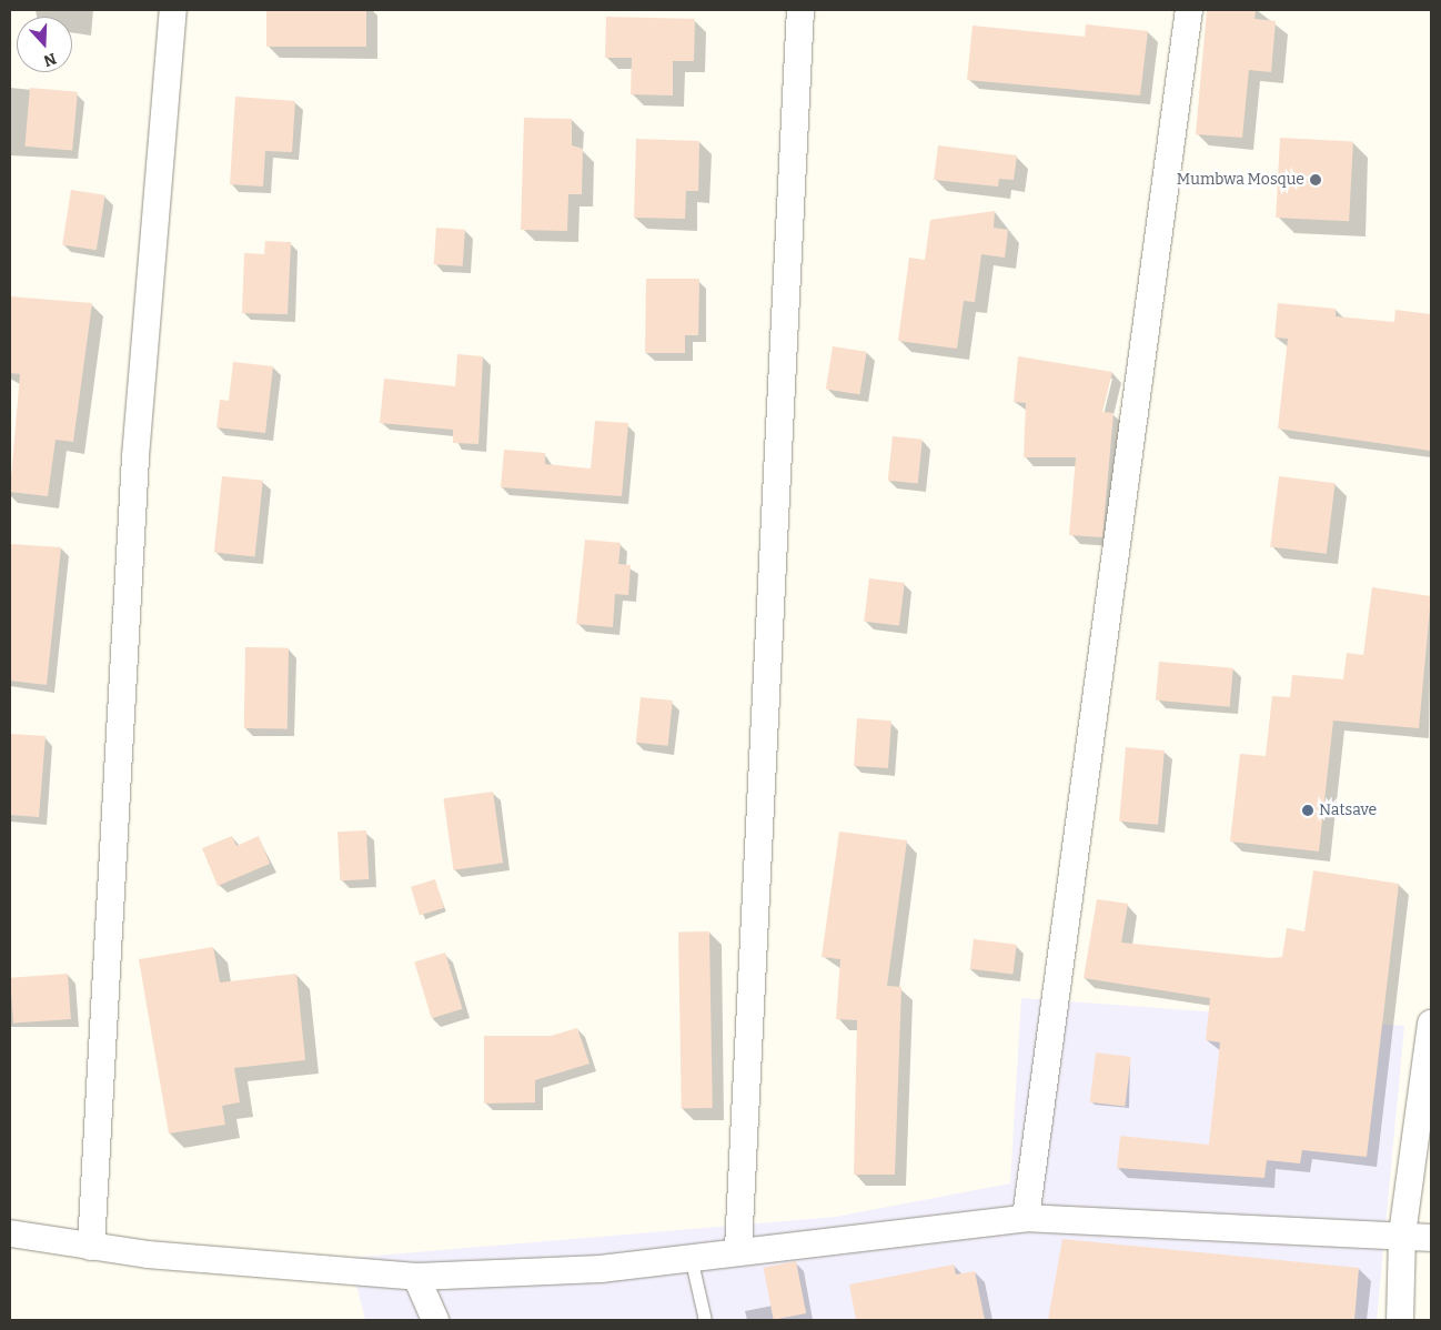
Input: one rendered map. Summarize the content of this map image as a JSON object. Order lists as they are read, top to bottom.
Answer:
{
  "places": ["Mumbwa Mosque", "Natsave"],
  "north": "bottom"
}
